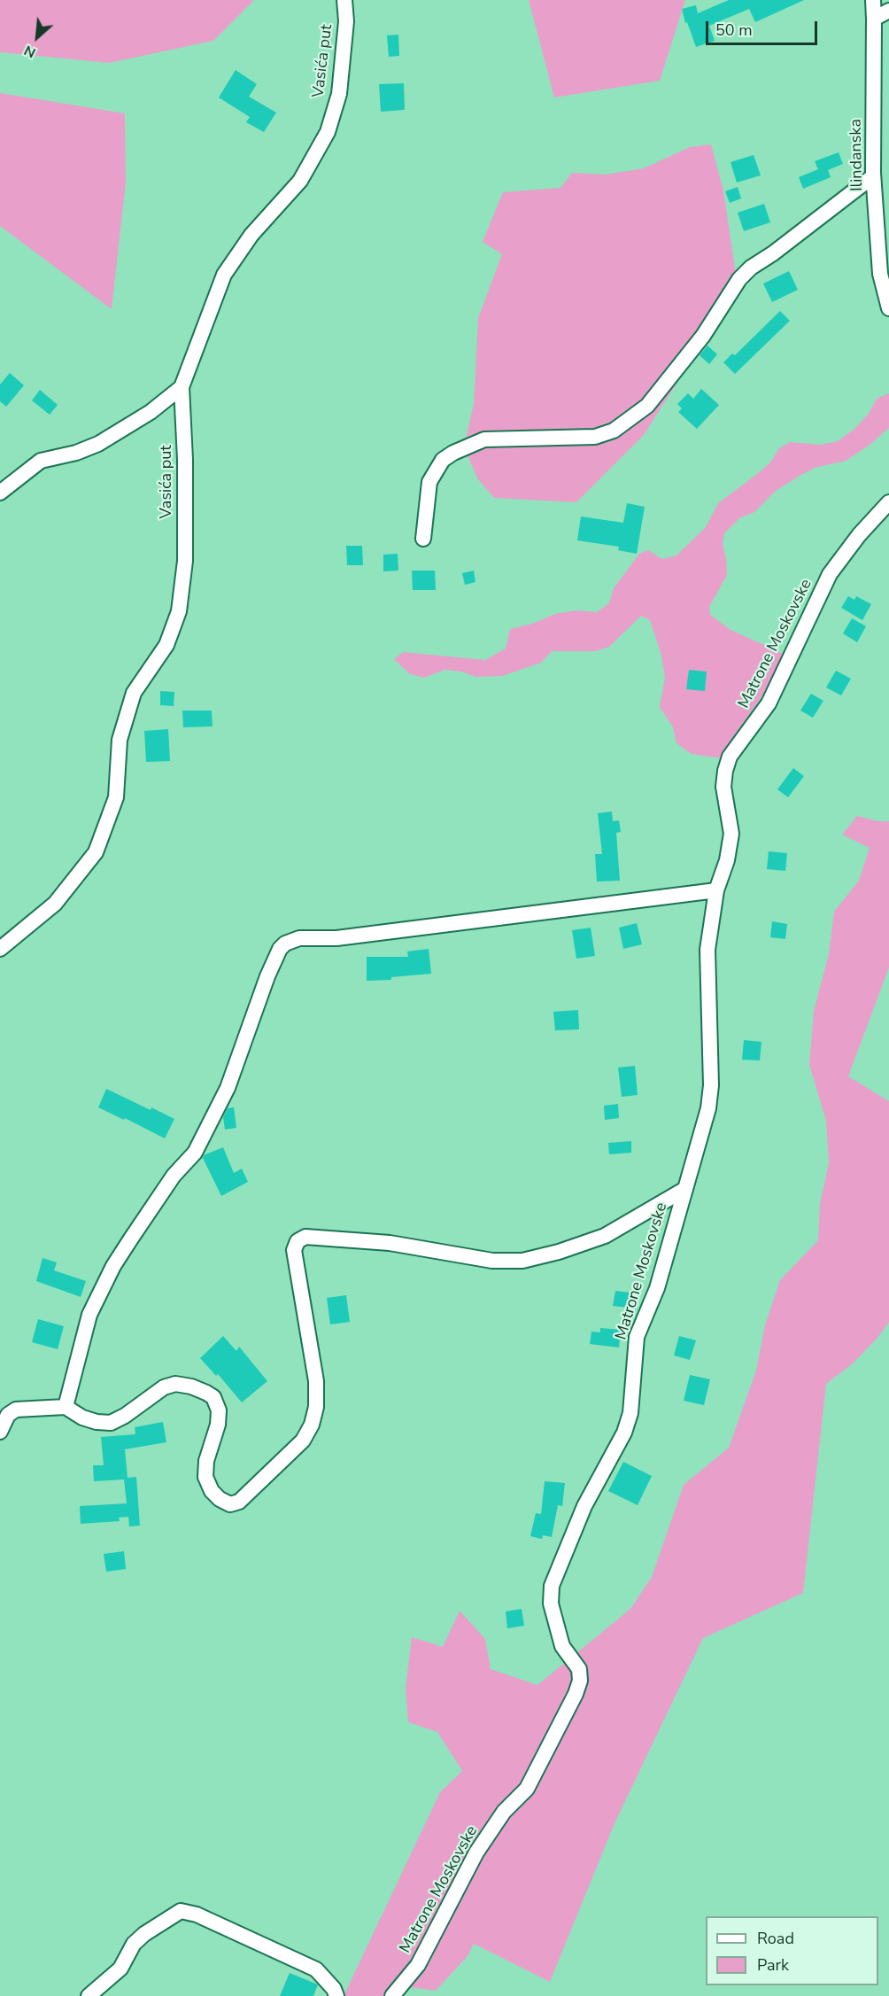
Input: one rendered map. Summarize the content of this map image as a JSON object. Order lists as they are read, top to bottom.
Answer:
{
  "streets": {
    "street": ["Vasića put", "Ilindanska", "Matrone Moskovske"]
  },
  "legend": ["Road", "Park"],
  "scale_bar": "50 m",
  "north": "bottom left"
}
